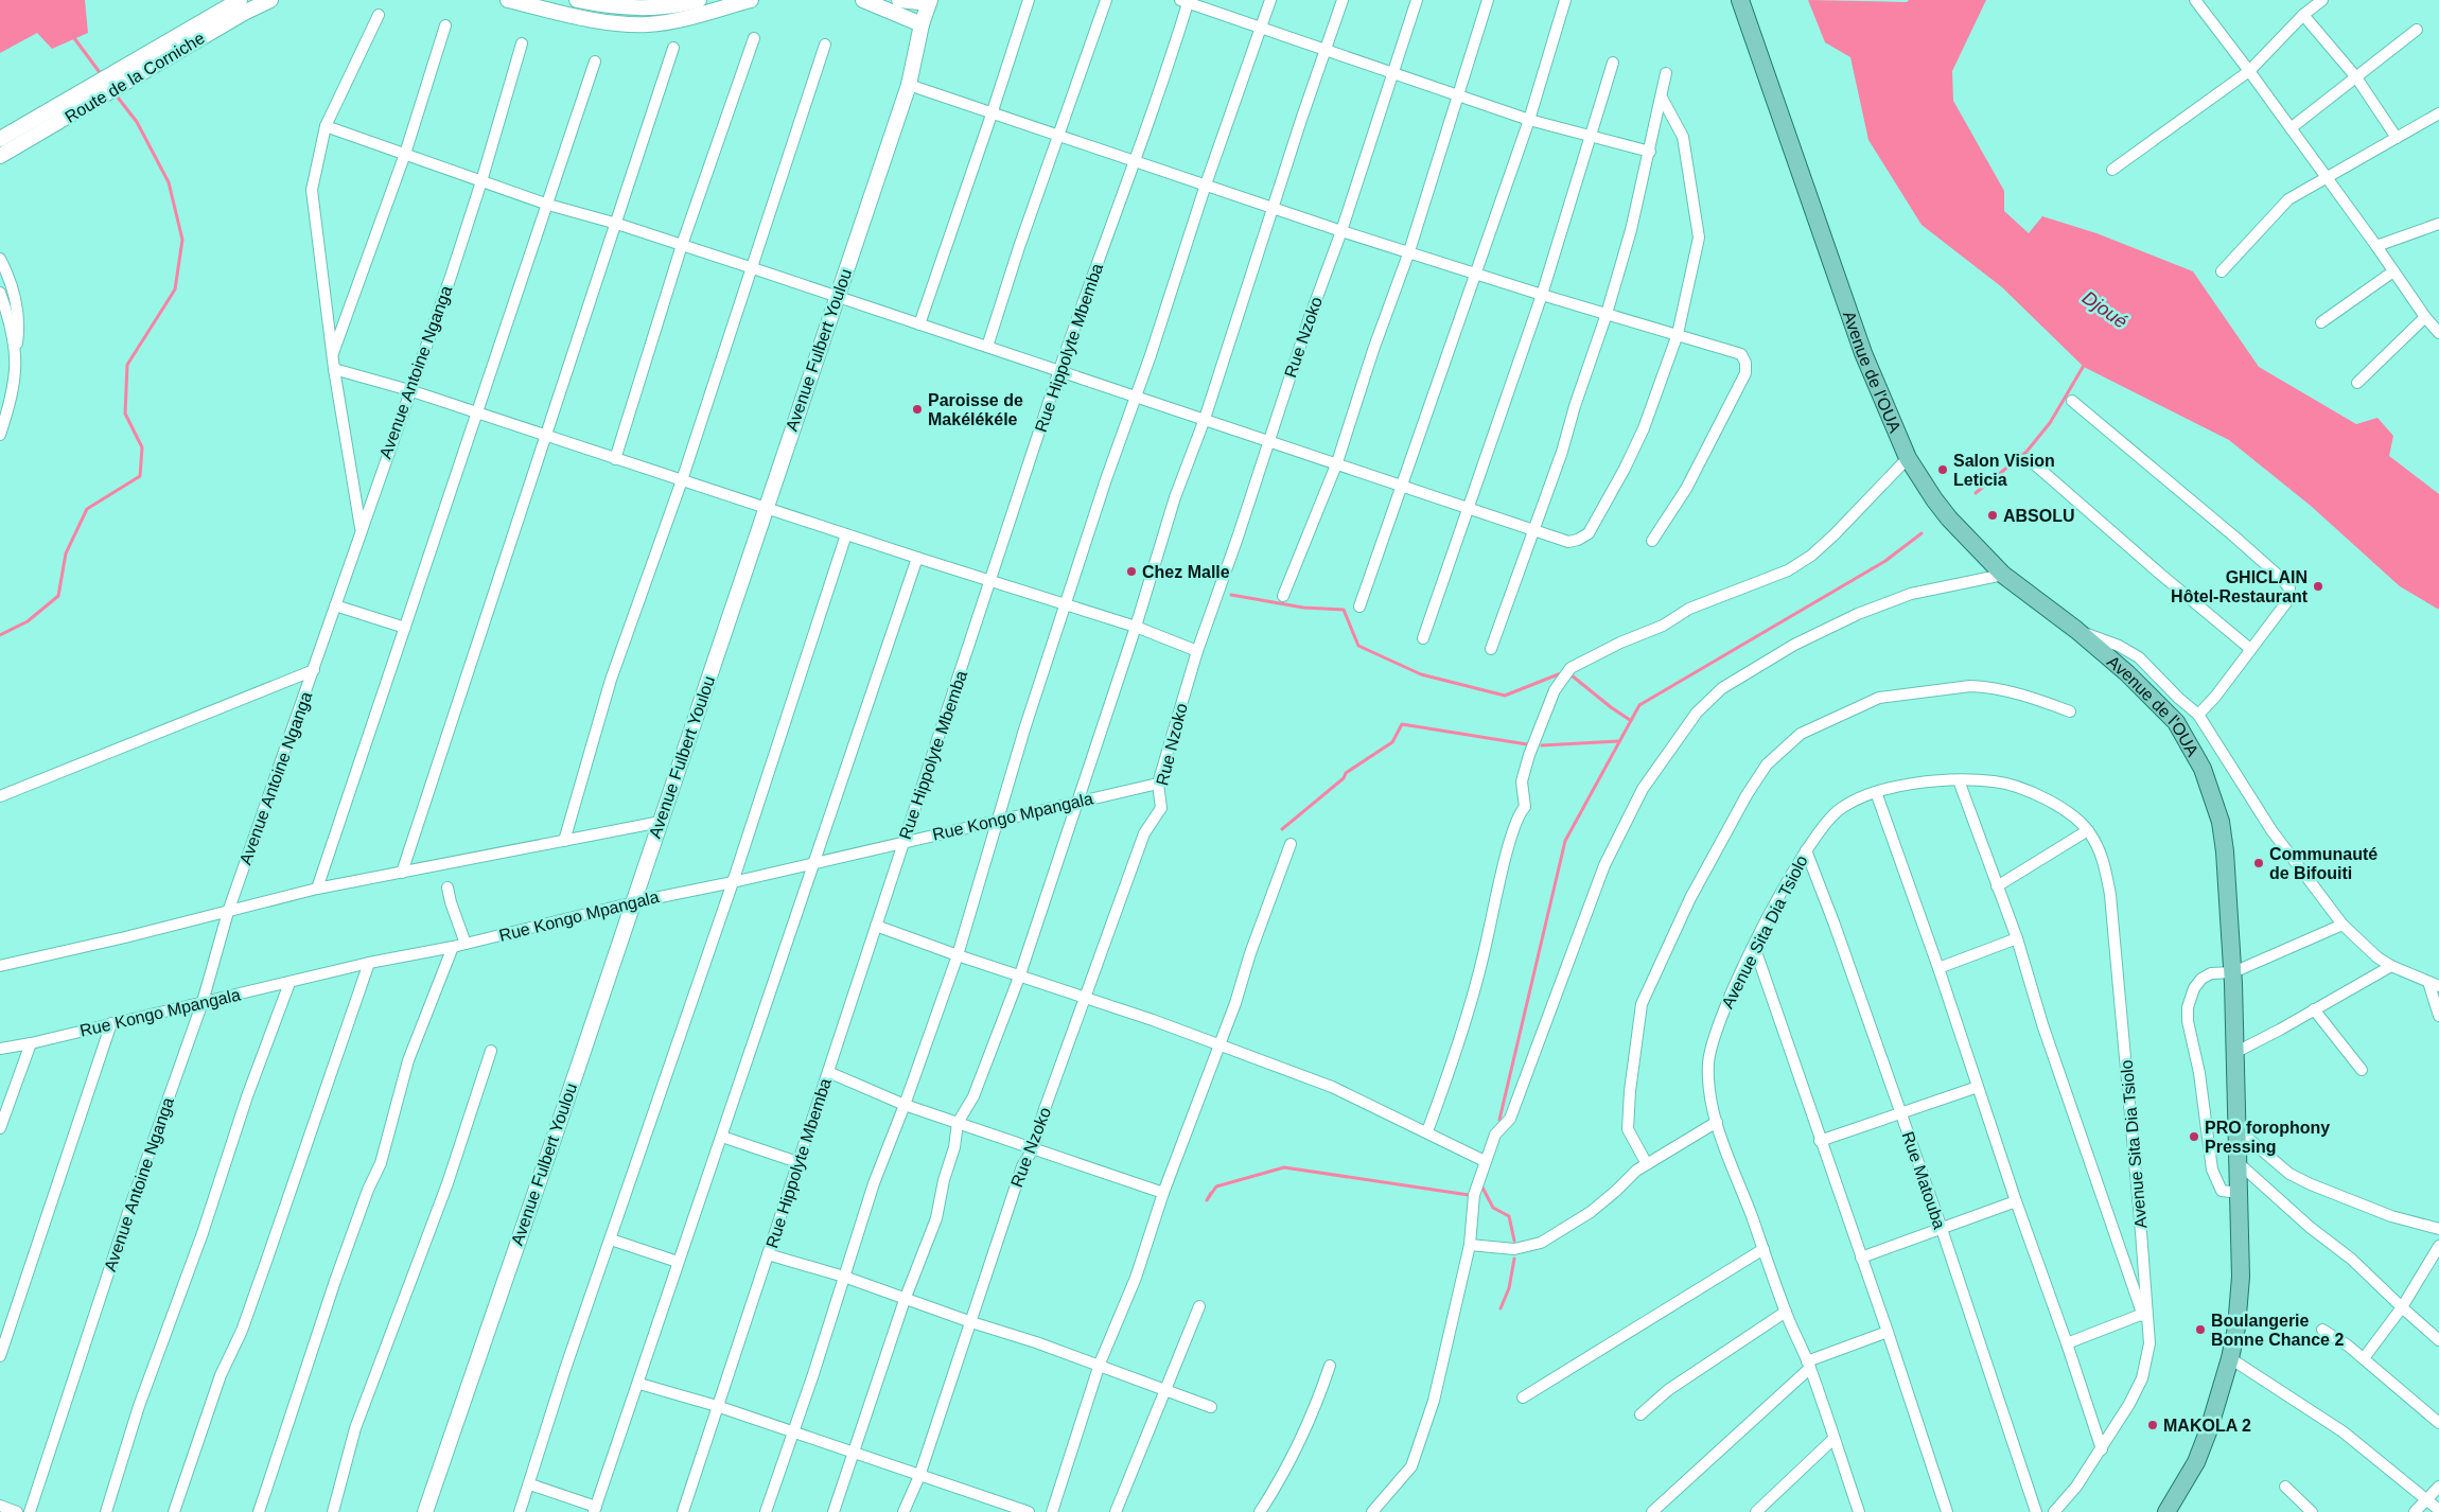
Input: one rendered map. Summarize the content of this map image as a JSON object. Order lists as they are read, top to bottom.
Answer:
{
  "streets": {
    "main road": ["Route de la Corniche", "Avenue Fulbert Youlou", "Avenue de l'OUA"],
    "street": [
      "Rue Nzoko",
      "Rue Hippolyte Mbemba",
      "Avenue Antoine Nganga",
      "Rue Kongo Mpangala",
      "Avenue Sita Dia Tsiolo",
      "Rue Matouba"
    ]
  },
  "crossings": [
    ["Rue Nzoko", "Rue Kongo Mpangala"],
    ["Rue Hippolyte Mbemba", "Rue Kongo Mpangala"],
    ["Avenue Fulbert Youlou", "Rue Kongo Mpangala"],
    ["Avenue Antoine Nganga", "Rue Kongo Mpangala"],
    ["Avenue Sita Dia Tsiolo", "Rue Matouba"]
  ],
  "water": ["Djoué"],
  "places": [
    "Paroisse de Makélékéle",
    "Salon Vision Leticia",
    "ABSOLU",
    "Chez Malle",
    "GHICLAIN Hôtel-Restaurant",
    "Communauté de Bifouiti",
    "PRO forophony Pressing",
    "Boulangerie Bonne Chance 2",
    "MAKOLA 2"
  ]
}
